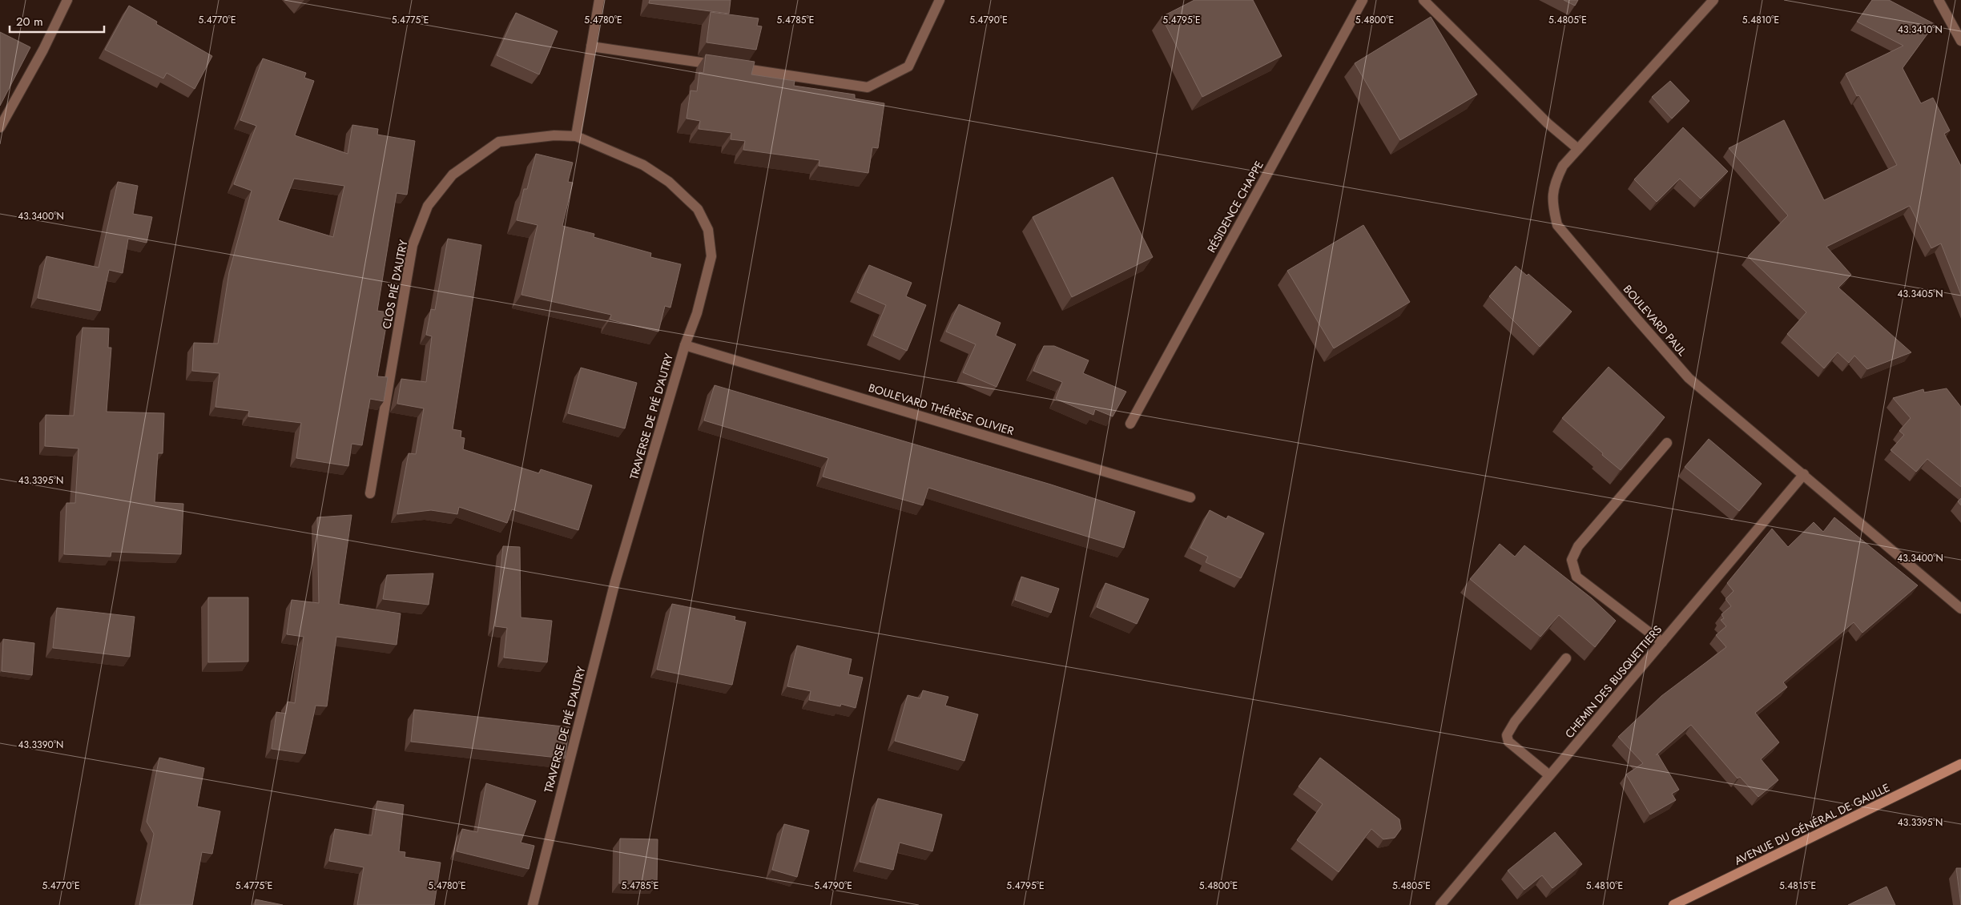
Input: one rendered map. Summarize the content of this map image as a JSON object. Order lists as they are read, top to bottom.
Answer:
{
  "streets": {
    "main road": ["AVENUE DU GÉNÉRAL DE GAULLE"],
    "street": [
      "RÉSIDENCE CHAPPE",
      "CLOS PIÉ D'AUTRY",
      "BOULEVARD PAUL",
      "BOULEVARD THÉRÈSE OLIVIER",
      "TRAVERSE DE PIÉ D'AUTRY",
      "CHEMIN DES BUSQUETTIERS"
    ]
  },
  "crossings": [
    ["CLOS PIÉ D'AUTRY", "TRAVERSE DE PIÉ D'AUTRY"],
    ["BOULEVARD PAUL", "CHEMIN DES BUSQUETTIERS"],
    ["BOULEVARD THÉRÈSE OLIVIER", "TRAVERSE DE PIÉ D'AUTRY"]
  ],
  "scale_bar": "20 m",
  "coordinates": [
    "5.4770°E",
    "5.4775°E",
    "5.4780°E",
    "5.4785°E",
    "5.4790°E",
    "5.4795°E",
    "5.4800°E",
    "5.4805°E",
    "5.4810°E",
    "43.3410°N",
    "43.3400°N",
    "43.3405°N",
    "43.3395°N",
    "43.3390°N",
    "5.4815°E"
  ]
}
